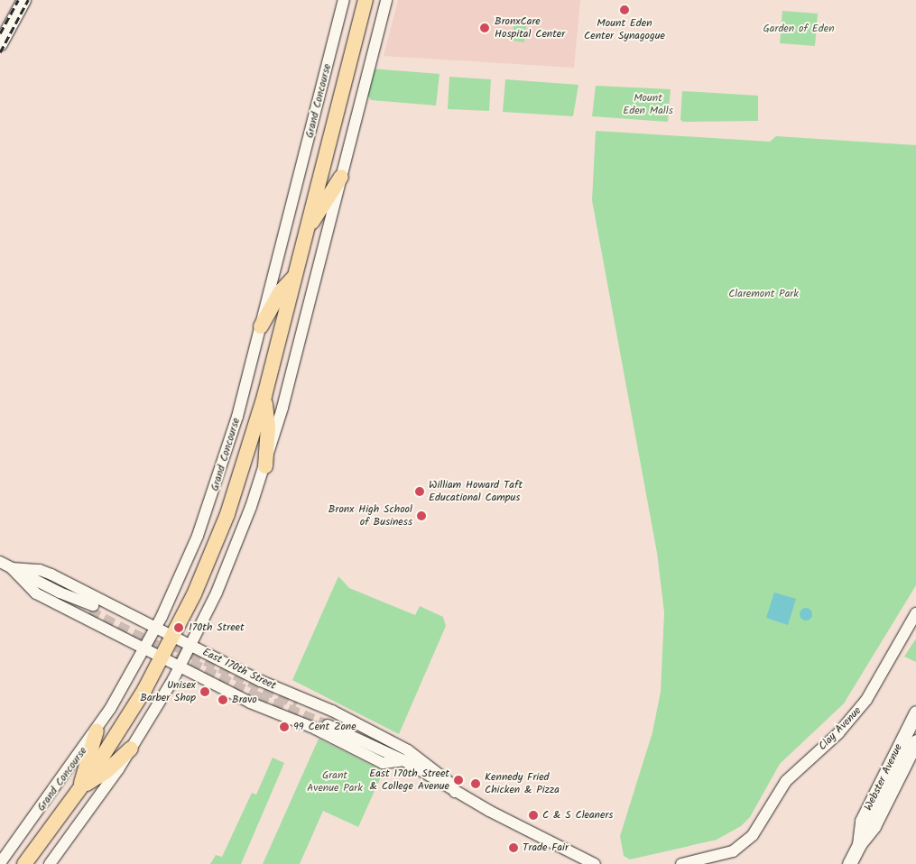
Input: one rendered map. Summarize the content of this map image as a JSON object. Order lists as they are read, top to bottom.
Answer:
{
  "streets": {
    "main road": ["Grand Concourse", "Webster Avenue"],
    "street": ["East 170th Street", "Clay Avenue"]
  },
  "crossings": [
    ["Grand Concourse", "East 170th Street"]
  ],
  "parks": [
    "Garden of Eden",
    "Mount Eden Malls",
    "Claremont Park",
    "Grant Avenue Park"
  ],
  "places": [
    "Mount Eden Center Synagogue",
    "BronxCare Hospital Center",
    "William Howard Taft Educational Campus",
    "Bronx High School of Business",
    "170th Street",
    "Unisex Barber Shop",
    "Bravo",
    "99 Cent Zone",
    "East 170th Street & College Avenue",
    "Kennedy Fried Chicken & Pizza",
    "C & S Cleaners",
    "Trade Fair"
  ]
}
